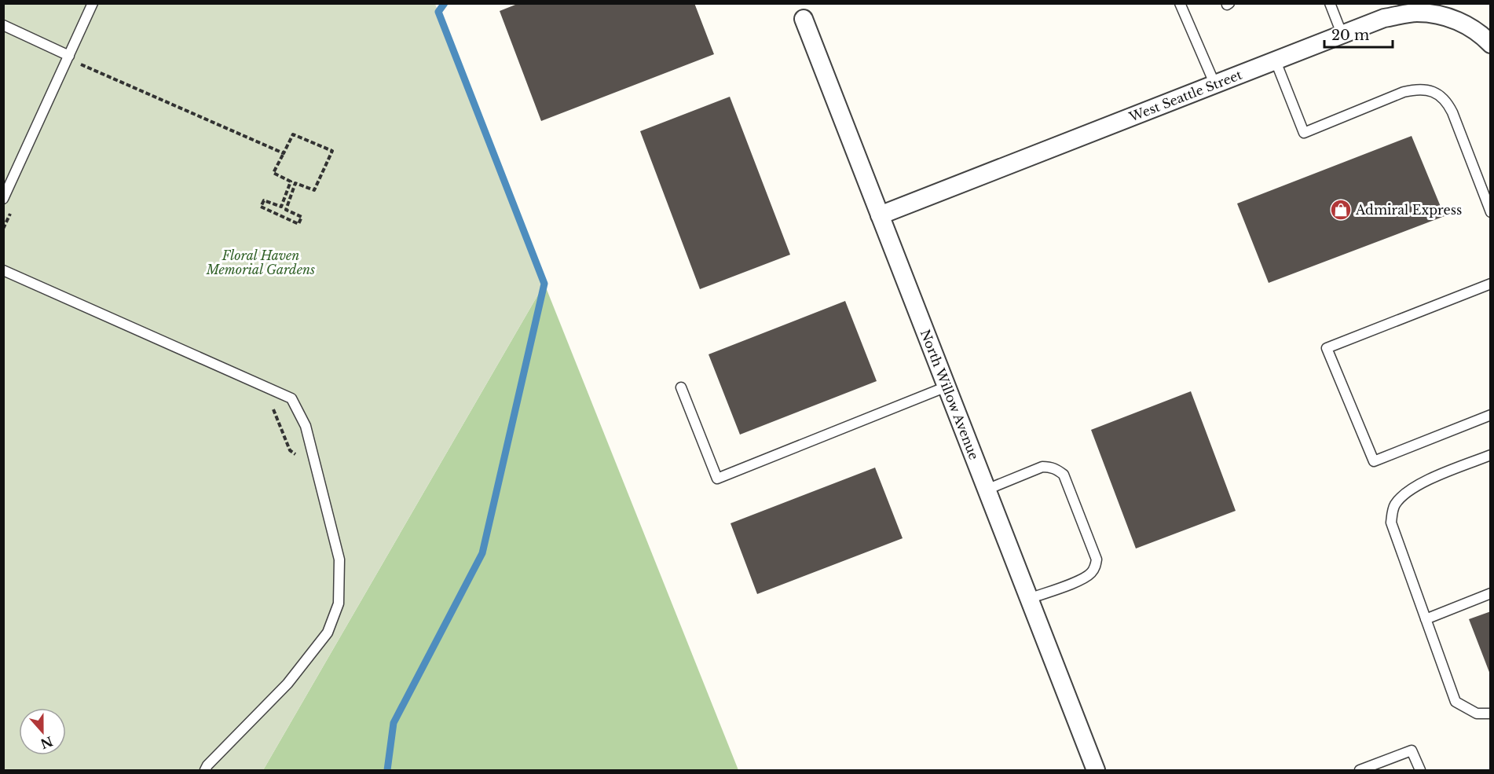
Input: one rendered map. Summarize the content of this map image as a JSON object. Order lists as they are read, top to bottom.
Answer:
{
  "streets": {
    "street": ["West Seattle Street", "North Willow Avenue"]
  },
  "crossings": [
    ["West Seattle Street", "North Willow Avenue"]
  ],
  "parks": ["Floral Haven Memorial Gardens"],
  "places": {
    "shop": ["Admiral Express"]
  },
  "scale_bar": "20 m",
  "north": "bottom"
}
